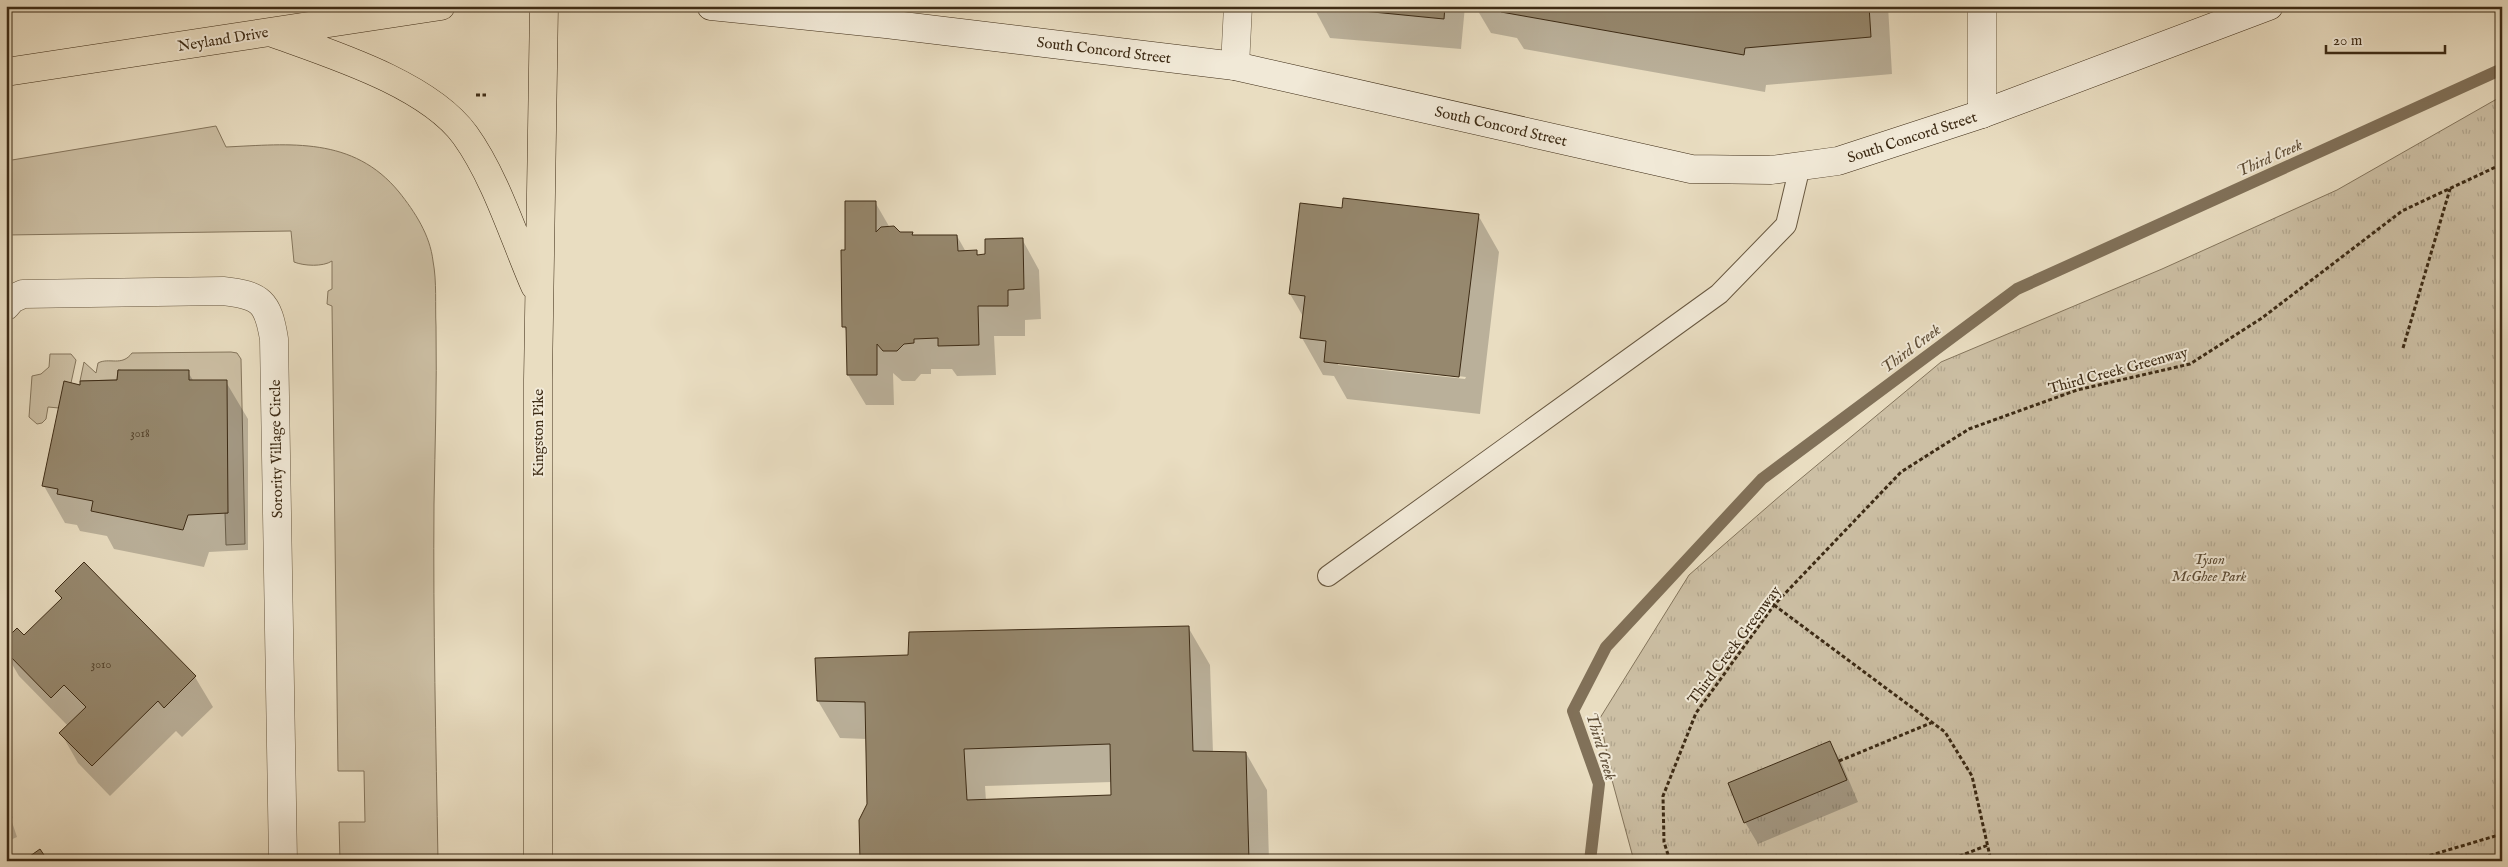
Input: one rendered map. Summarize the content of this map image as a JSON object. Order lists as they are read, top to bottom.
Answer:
{
  "streets": {
    "main road": ["Neyland Drive", "Kingston Pike"],
    "street": ["South Concord Street", "Sorority Village Circle"],
    "path": ["Third Creek Greenway"]
  },
  "water": ["Third Creek"],
  "parks": ["Tyson McGhee Park"],
  "house_numbers": ["3018", "3010"],
  "scale_bar": "20 m"
}
